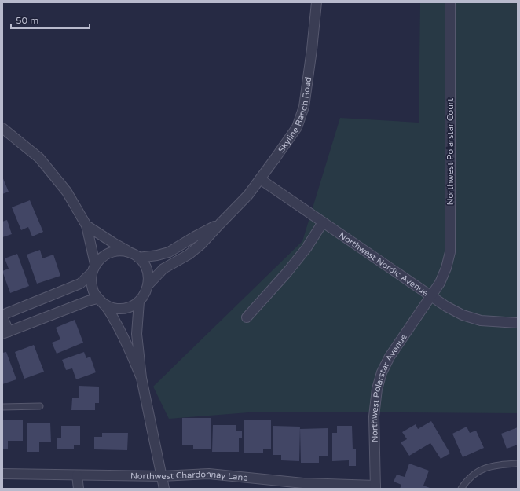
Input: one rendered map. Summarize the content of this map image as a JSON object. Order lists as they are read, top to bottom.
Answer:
{
  "streets": {
    "street": [
      "Skyline Ranch Road",
      "Northwest Polarstar Court",
      "Northwest Nordic Avenue",
      "Northwest Polarstar Avenue",
      "Northwest Chardonnay Lane"
    ]
  },
  "crossings": [
    ["Skyline Ranch Road", "Northwest Nordic Avenue"],
    ["Northwest Polarstar Court", "Northwest Nordic Avenue"],
    ["Northwest Polarstar Court", "Northwest Polarstar Avenue"],
    ["Northwest Nordic Avenue", "Northwest Polarstar Avenue"],
    ["Northwest Polarstar Avenue", "Northwest Chardonnay Lane"]
  ],
  "scale_bar": "50 m"
}
